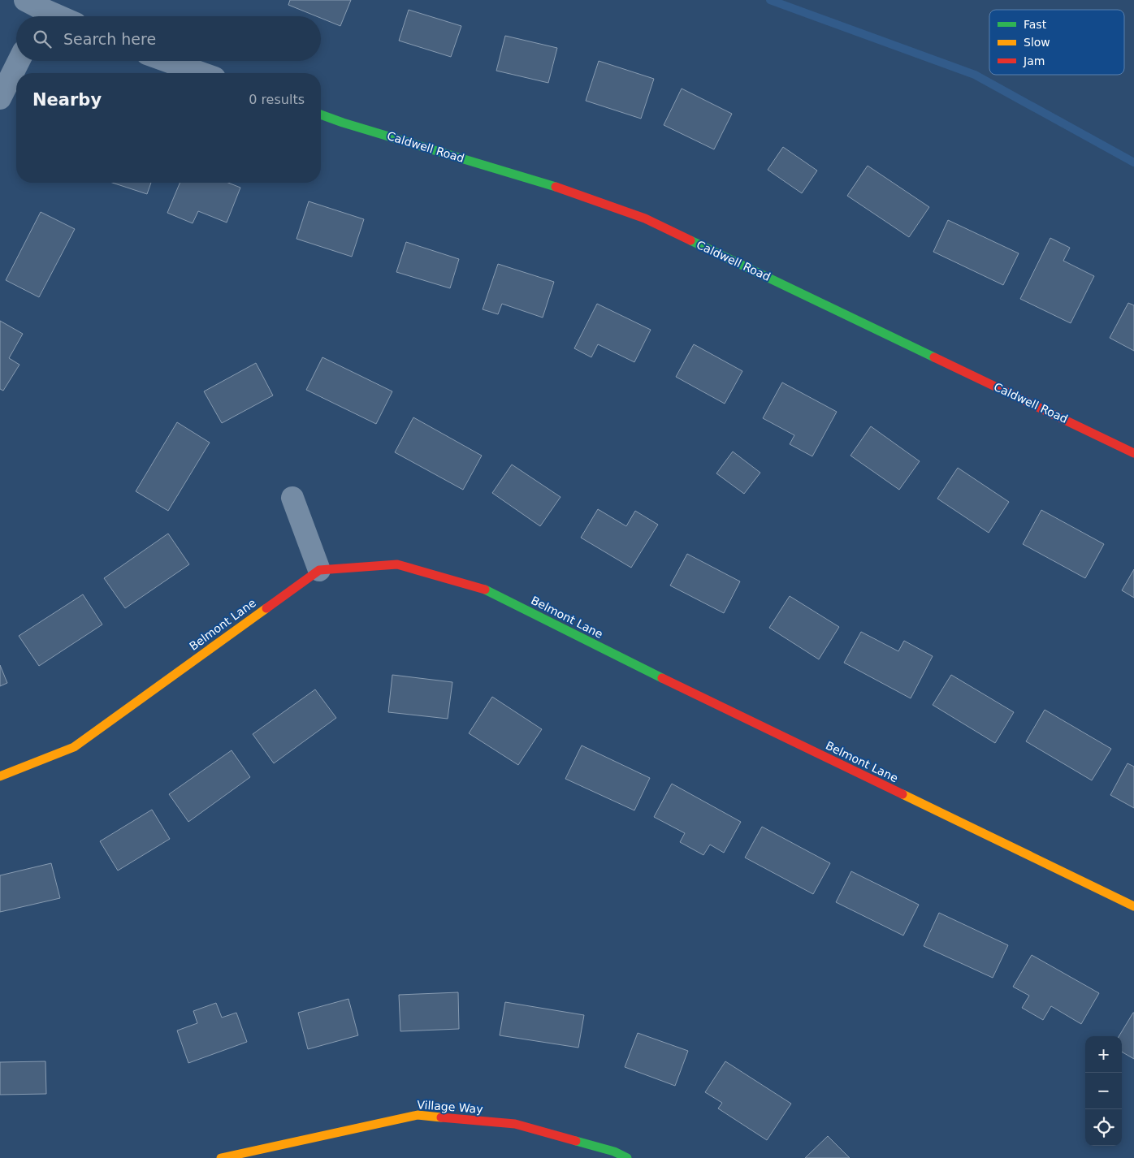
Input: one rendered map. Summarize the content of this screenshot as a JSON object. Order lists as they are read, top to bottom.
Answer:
{
  "streets": {
    "street": ["Caldwell Road", "Belmont Lane", "Village Way"]
  },
  "legend": ["Fast", "Slow", "Jam"],
  "page": {
    "search": "Search here",
    "heading": ["Nearby", "0 results"],
    "map_buttons": ["+", "−"]
  }
}
